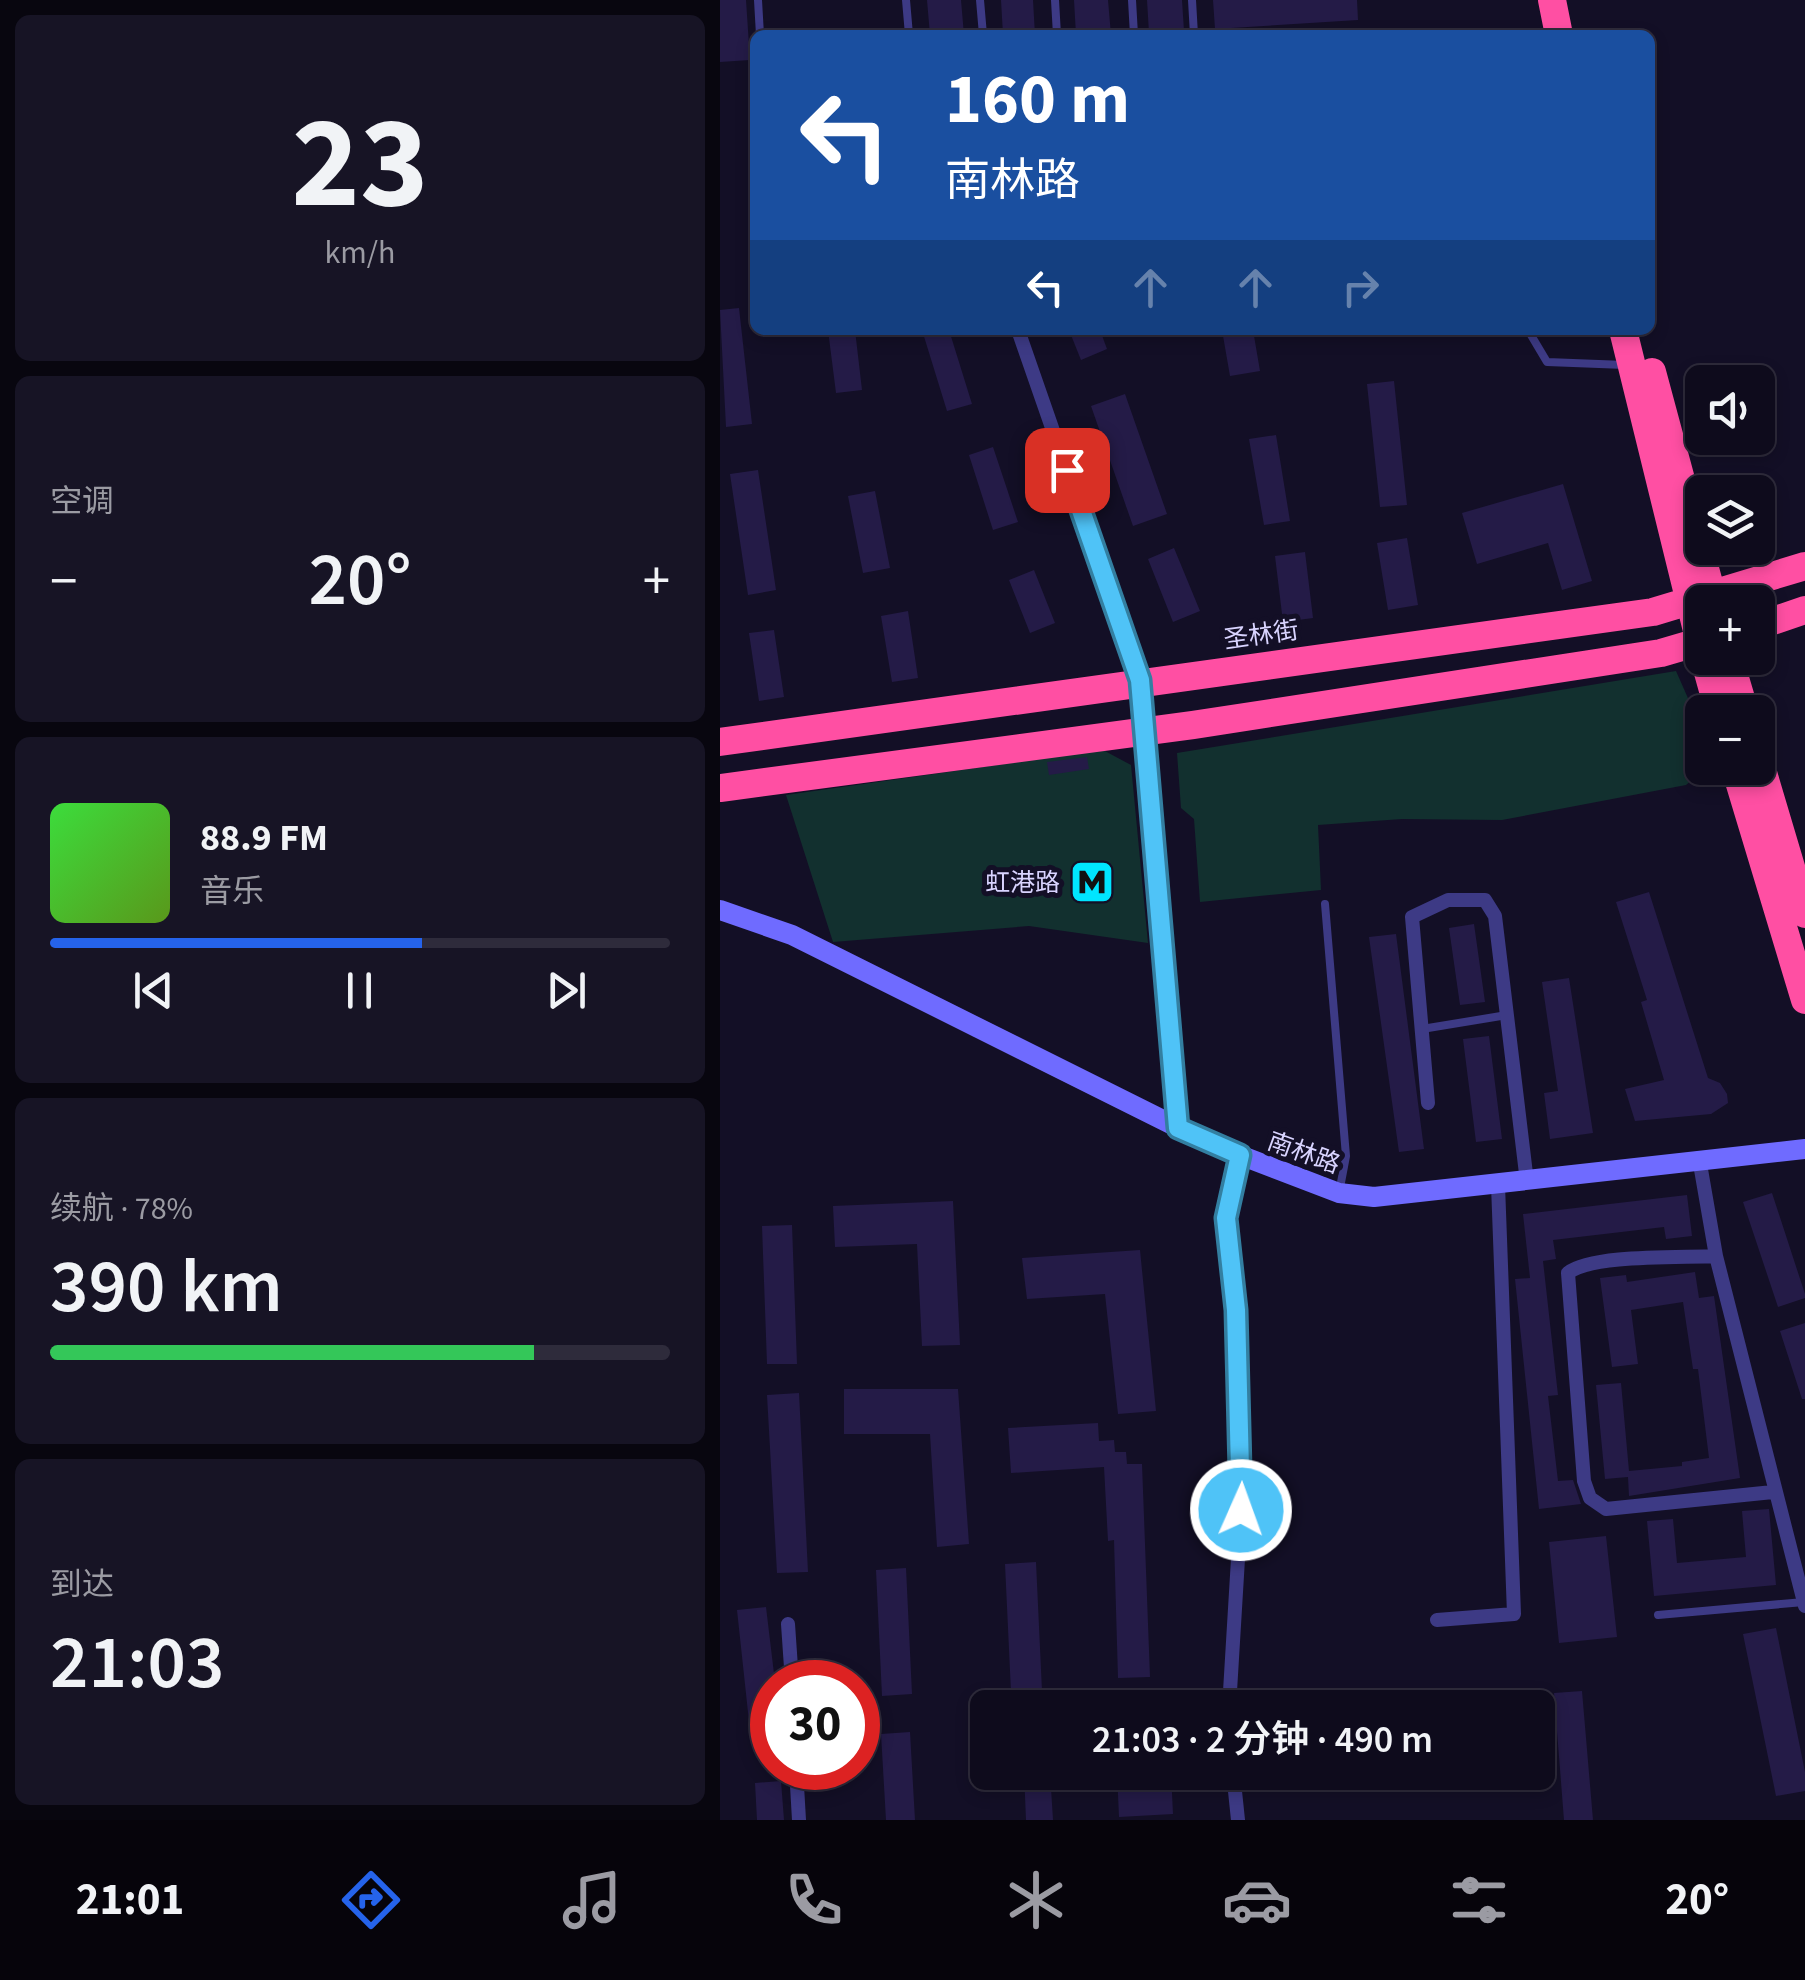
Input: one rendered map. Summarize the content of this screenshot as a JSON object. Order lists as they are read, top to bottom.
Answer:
{
  "streets": {
    "highway": ["圣林街"],
    "street": ["南林路"]
  },
  "places": {
    "metro station": ["虹港路"]
  },
  "page": {
    "tile": [
      ["23", "km/h"],
      "空调",
      ["续航 · 78%", "390 km"],
      ["到达", "21:03"]
    ],
    "turn": ["160 m", "南林路"],
    "map_buttons": ["+", "−"],
    "heat": ["−", "20°", "+"],
    "song": ["88.9 FM", "音乐"],
    "limit": "30",
    "trip": "21:03 · 2 分钟 · 490 m",
    "tabs": ["21:01", "20°"]
  }
}
